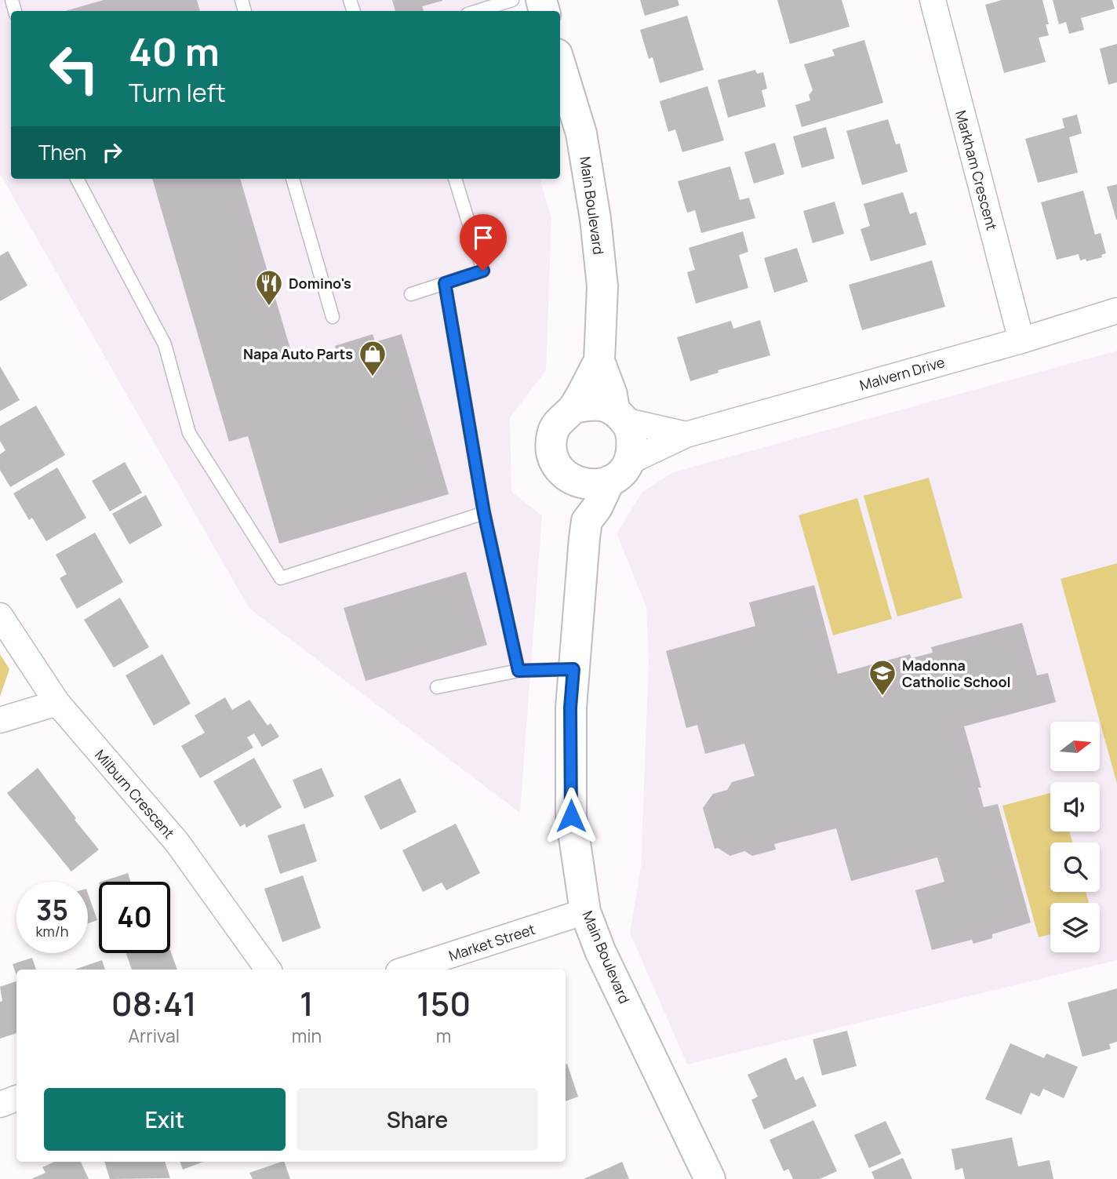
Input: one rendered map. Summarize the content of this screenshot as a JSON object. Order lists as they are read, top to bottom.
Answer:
{
  "streets": {
    "street": [
      "Markham Crescent",
      "Main Boulevard",
      "Malvern Drive",
      "Milburn Crescent",
      "Market Street"
    ]
  },
  "crossings": [
    ["Markham Crescent", "Malvern Drive"],
    ["Main Boulevard", "Malvern Drive"],
    ["Main Boulevard", "Market Street"]
  ],
  "places": {
    "restaurant": ["Domino's"],
    "shop": ["Napa Auto Parts"],
    "school or university": ["Madonna Catholic School"]
  },
  "north": "right",
  "page": {
    "turn": ["40 m", "Turn left"],
    "then": "Then",
    "speed": "35 km/h",
    "limit": "40",
    "eta": [
      "08:41",
      "Arrival",
      "1",
      "min",
      "150",
      "m"
    ],
    "buttons": ["Exit", "Share"]
  }
}
